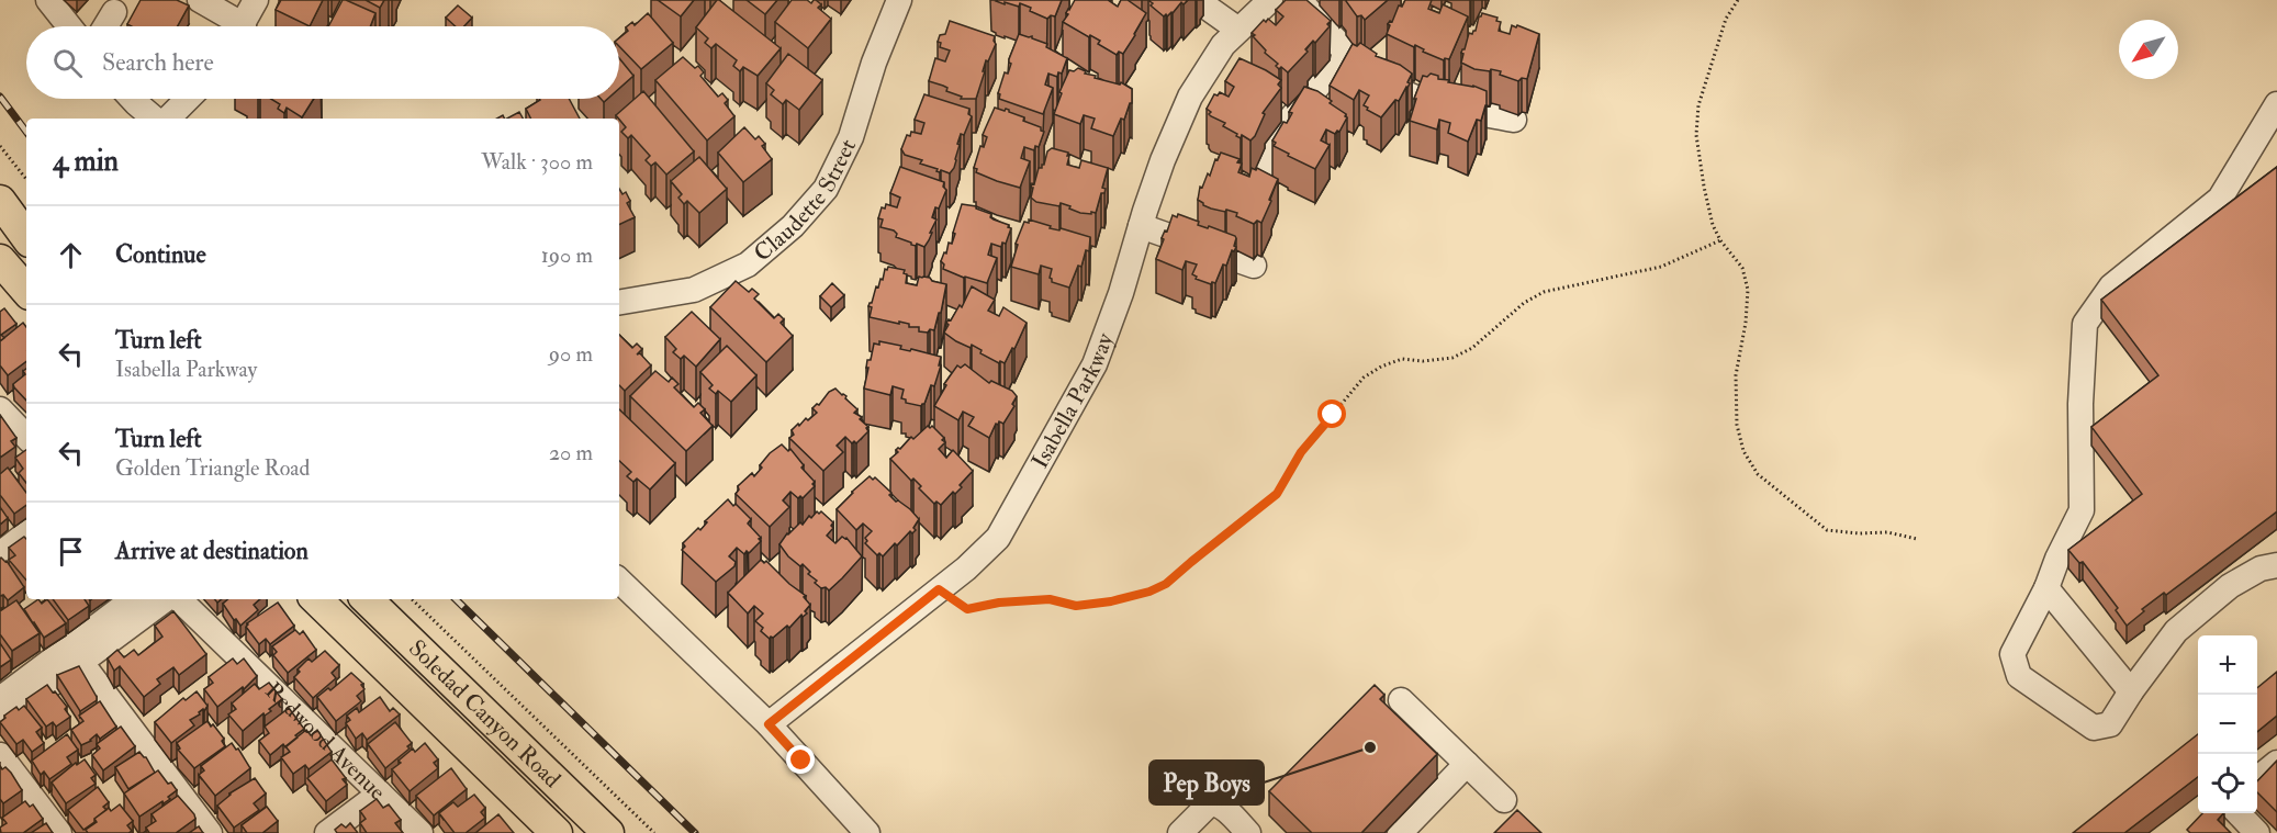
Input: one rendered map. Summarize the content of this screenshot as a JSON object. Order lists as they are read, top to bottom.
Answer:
{
  "streets": {
    "main road": ["Soledad Canyon Road"],
    "street": ["Claudette Street", "Isabella Parkway", "Redwood Avenue"]
  },
  "places": ["Pep Boys"],
  "north": "bottom left",
  "page": {
    "search": "Search here",
    "heading": ["4 min", "Walk · 300 m"],
    "list": [
      ["Continue", "190 m"],
      ["Turn left", "Isabella Parkway", "90 m"],
      ["Turn left", "Golden Triangle Road", "20 m"],
      "Arrive at destination"
    ],
    "map_buttons": ["+", "−"]
  }
}
